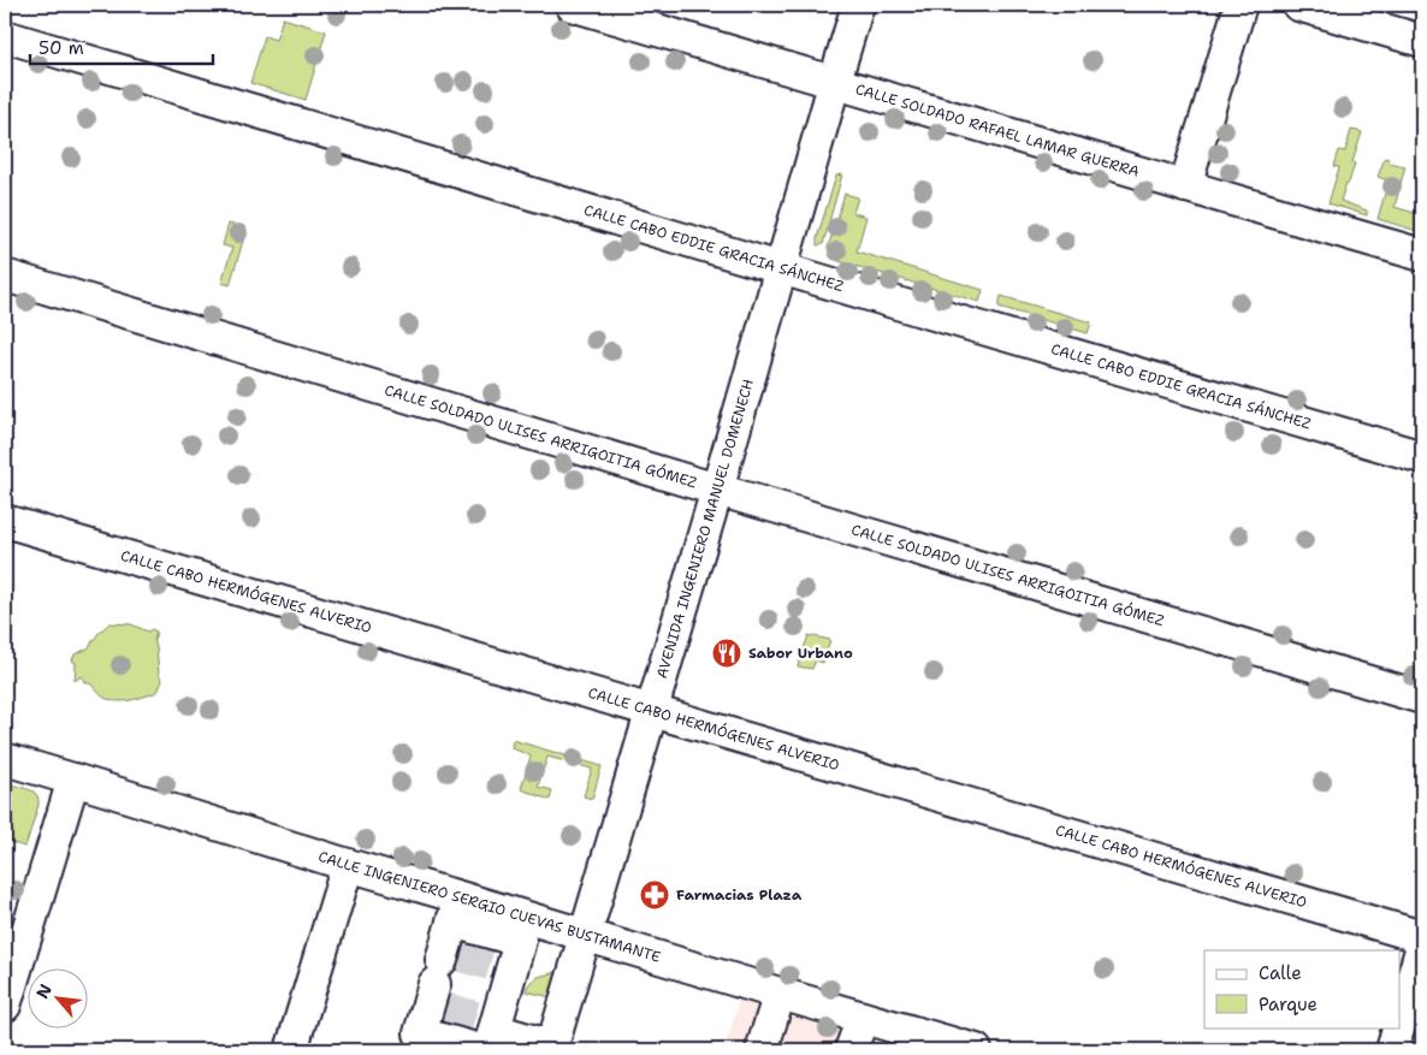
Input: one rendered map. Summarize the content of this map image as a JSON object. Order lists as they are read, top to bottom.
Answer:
{
  "streets": {
    "street": [
      "CALLE SOLDADO RAFAEL LAMAR GUERRA",
      "CALLE CABO EDDIE GRACIA SÁNCHEZ",
      "CALLE SOLDADO ULISES ARRIGOITIA GÓMEZ",
      "AVENIDA INGENIERO MANUEL DOMENECH",
      "CALLE CABO HERMÓGENES ALVERIO",
      "CALLE INGENIERO SERGIO CUEVAS BUSTAMANTE"
    ]
  },
  "crossings": [
    ["CALLE SOLDADO RAFAEL LAMAR GUERRA", "AVENIDA INGENIERO MANUEL DOMENECH"],
    ["CALLE CABO EDDIE GRACIA SÁNCHEZ", "AVENIDA INGENIERO MANUEL DOMENECH"],
    ["CALLE SOLDADO ULISES ARRIGOITIA GÓMEZ", "AVENIDA INGENIERO MANUEL DOMENECH"],
    ["AVENIDA INGENIERO MANUEL DOMENECH", "CALLE CABO HERMÓGENES ALVERIO"],
    ["AVENIDA INGENIERO MANUEL DOMENECH", "CALLE INGENIERO SERGIO CUEVAS BUSTAMANTE"]
  ],
  "places": {
    "restaurant": ["Sabor Urbano"],
    "pharmacy": ["Farmacias Plaza"]
  },
  "legend": ["Calle", "Parque"],
  "scale_bar": "50 m",
  "north": "top left"
}
